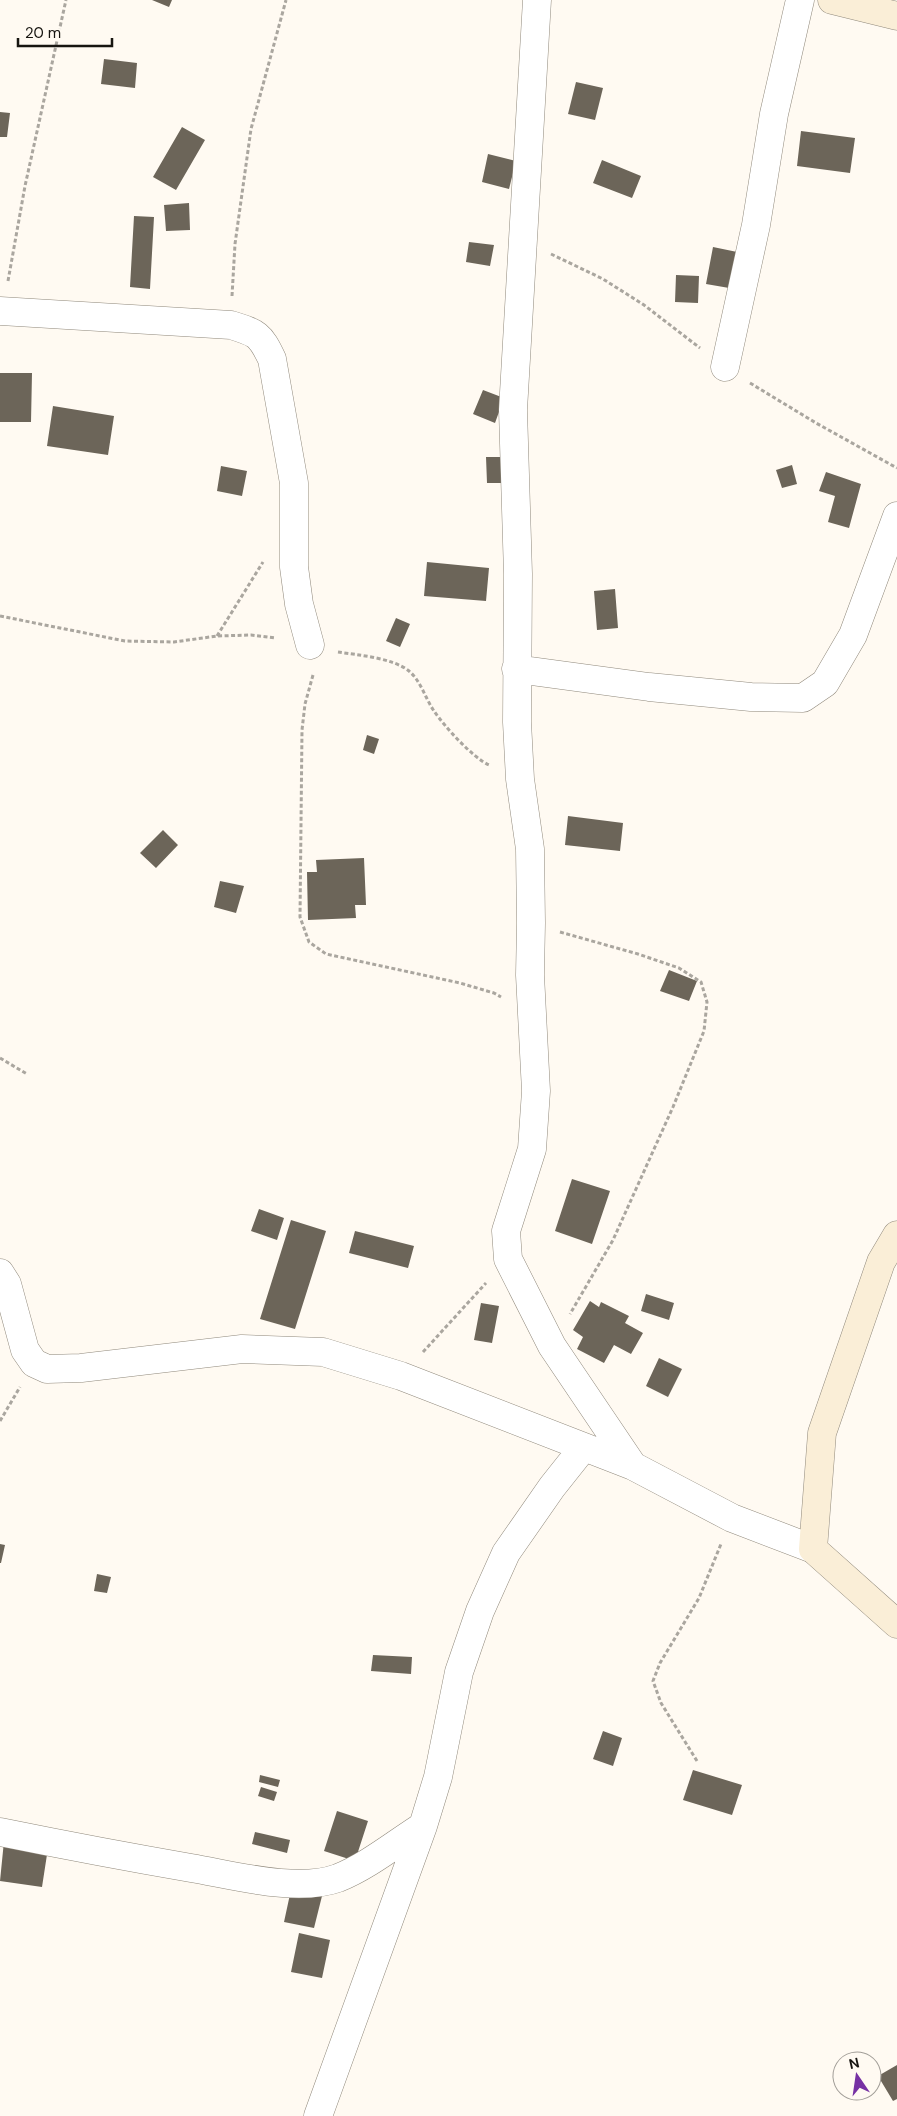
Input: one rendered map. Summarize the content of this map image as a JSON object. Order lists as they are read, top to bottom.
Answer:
{
  "scale_bar": "20 m",
  "north": "top"
}
